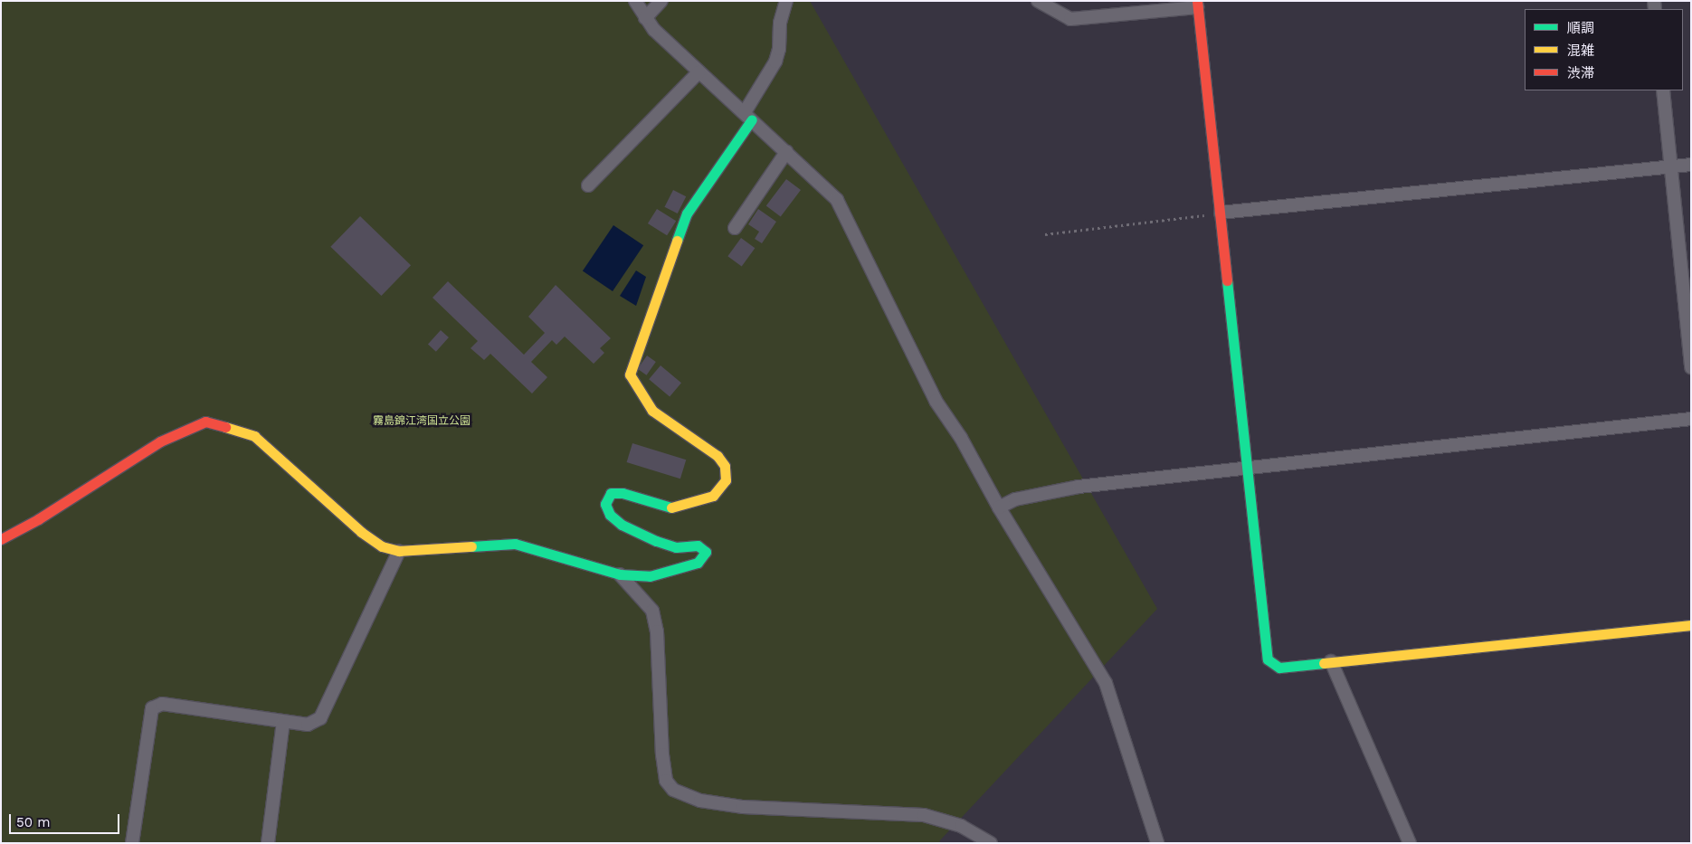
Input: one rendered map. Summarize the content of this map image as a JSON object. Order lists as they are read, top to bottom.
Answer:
{
  "parks": ["霧島錦江湾国立公園"],
  "legend": ["順調", "混雑", "渋滞"],
  "scale_bar": "50 m"
}
